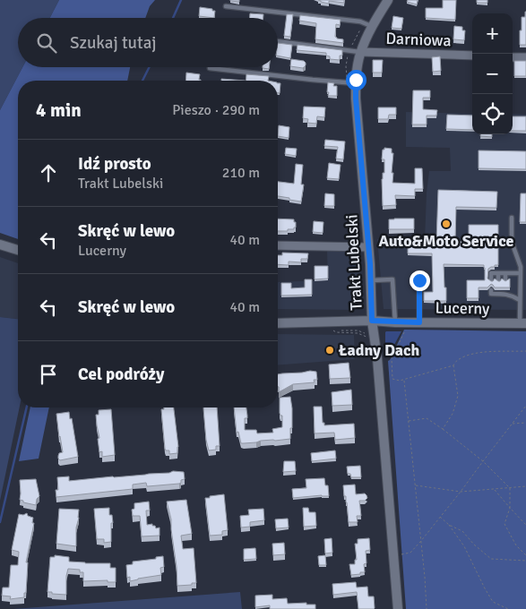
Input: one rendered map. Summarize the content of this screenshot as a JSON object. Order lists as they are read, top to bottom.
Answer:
{
  "streets": {
    "street": ["Darniowa", "Trakt Lubelski", "Lucerny"]
  },
  "crossings": [
    ["Darniowa", "Trakt Lubelski"],
    ["Trakt Lubelski", "Lucerny"]
  ],
  "places": ["Auto&Moto Service", "Ładny Dach"],
  "page": {
    "map_buttons": ["+", "−"],
    "search": "Szukaj tutaj",
    "heading": ["4 min", "Pieszo · 290 m"],
    "list": [
      ["Idź prosto", "Trakt Lubelski", "210 m"],
      ["Skręć w lewo", "Lucerny", "40 m"],
      ["Skręć w lewo", "40 m"],
      "Cel podróży"
    ]
  }
}
